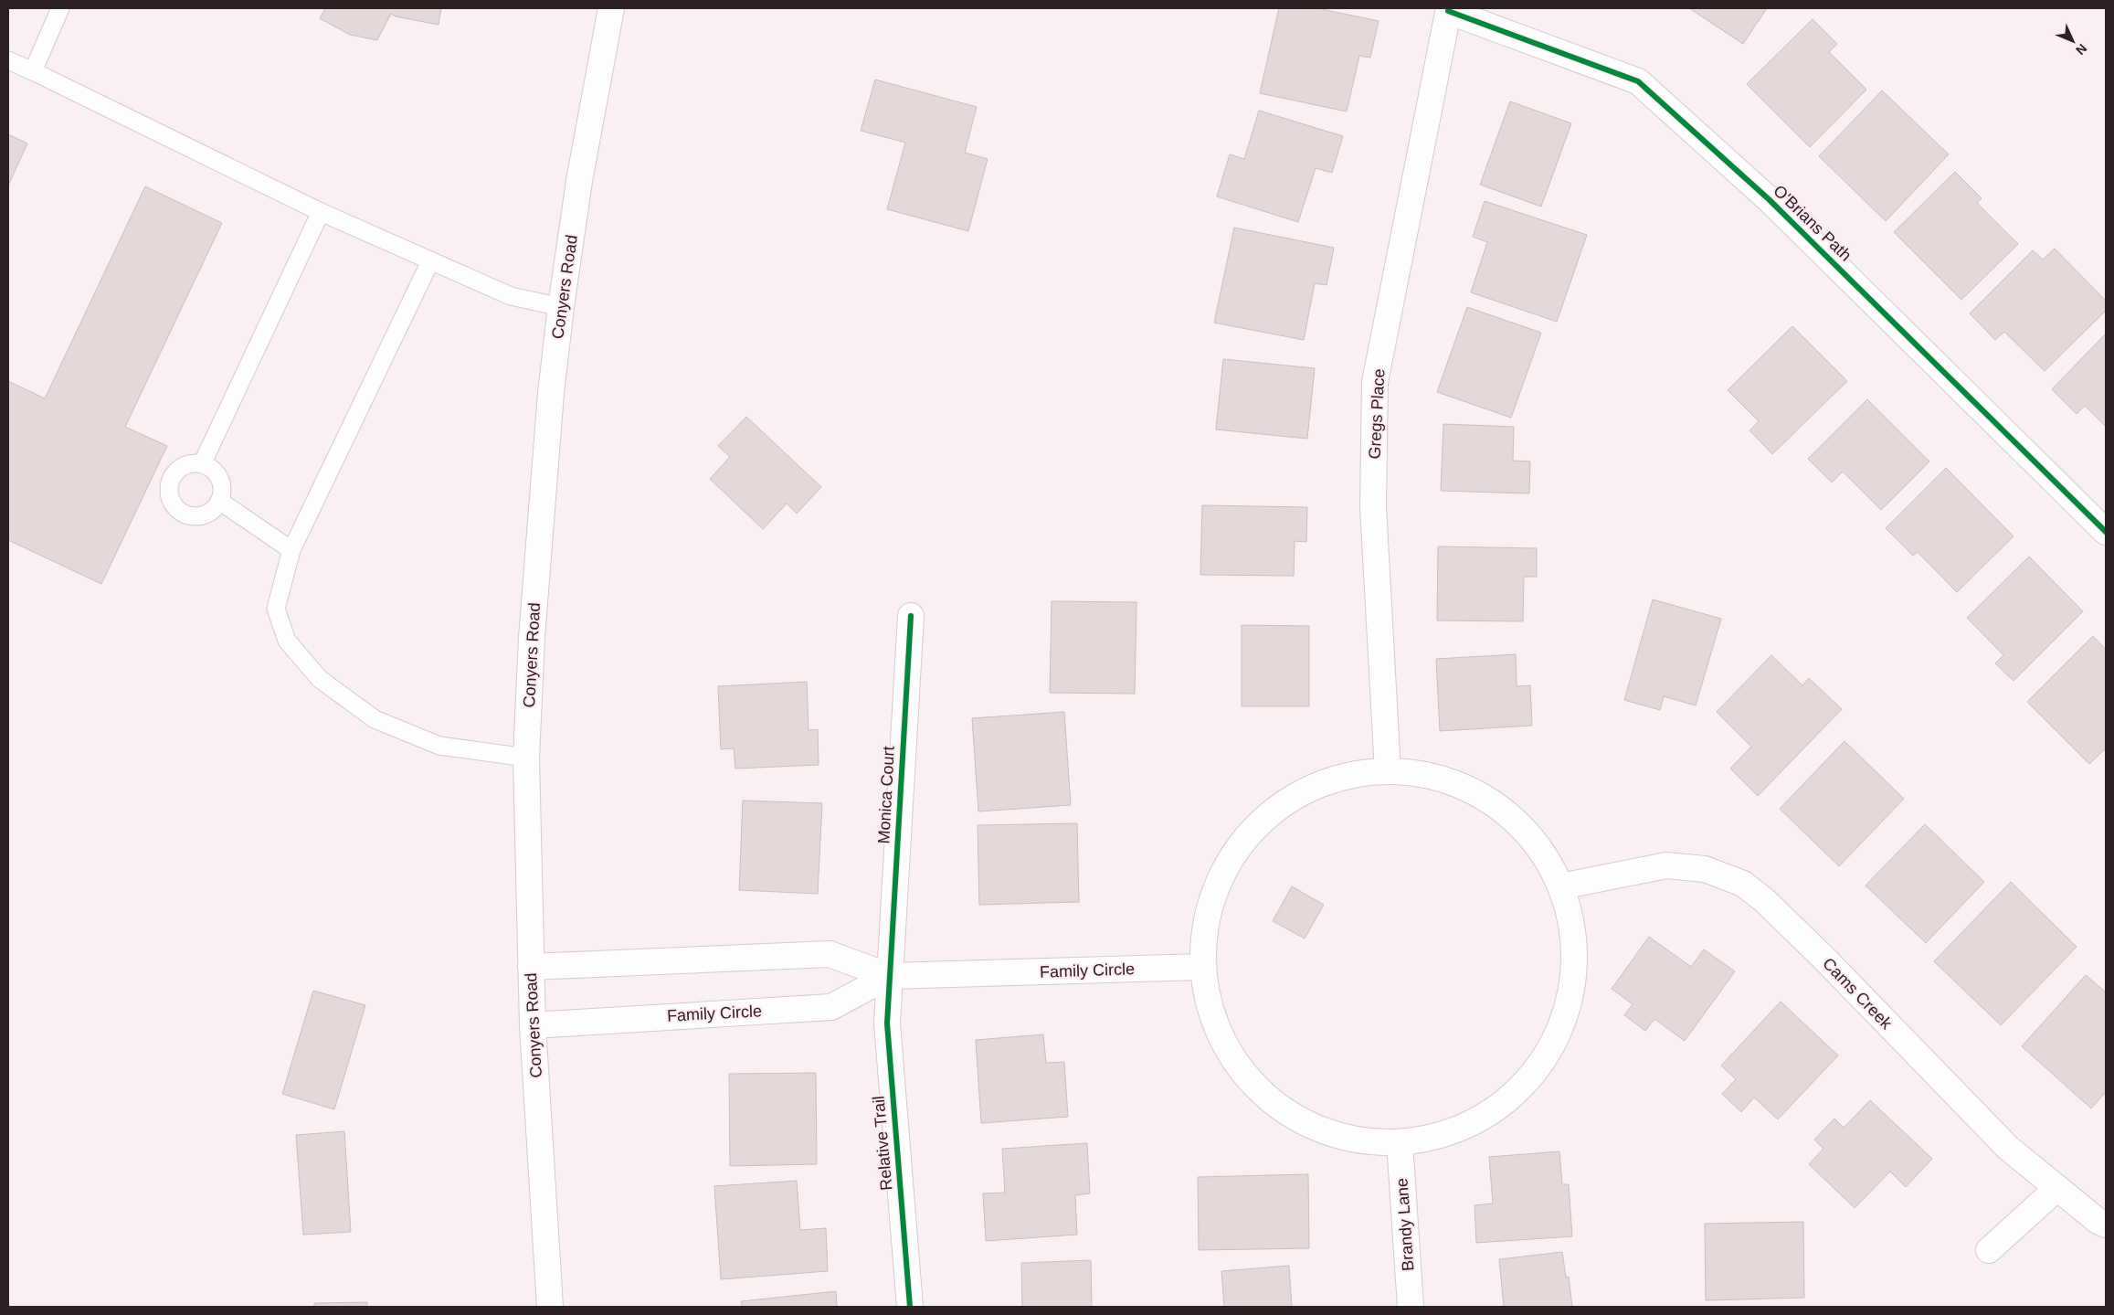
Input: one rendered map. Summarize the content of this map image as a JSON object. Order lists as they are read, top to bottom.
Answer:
{
  "streets": {
    "street": [
      "O'Brians Path",
      "Conyers Road",
      "Gregs Place",
      "Monica Court",
      "Family Circle",
      "Cams Creek",
      "Relative Trail",
      "Brandy Lane"
    ]
  },
  "crossings": [
    ["O'Brians Path", "Gregs Place"],
    ["Conyers Road", "Family Circle"],
    ["Monica Court", "Family Circle"],
    ["Monica Court", "Relative Trail"],
    ["Family Circle", "Relative Trail"]
  ],
  "north": "bottom right"
}
